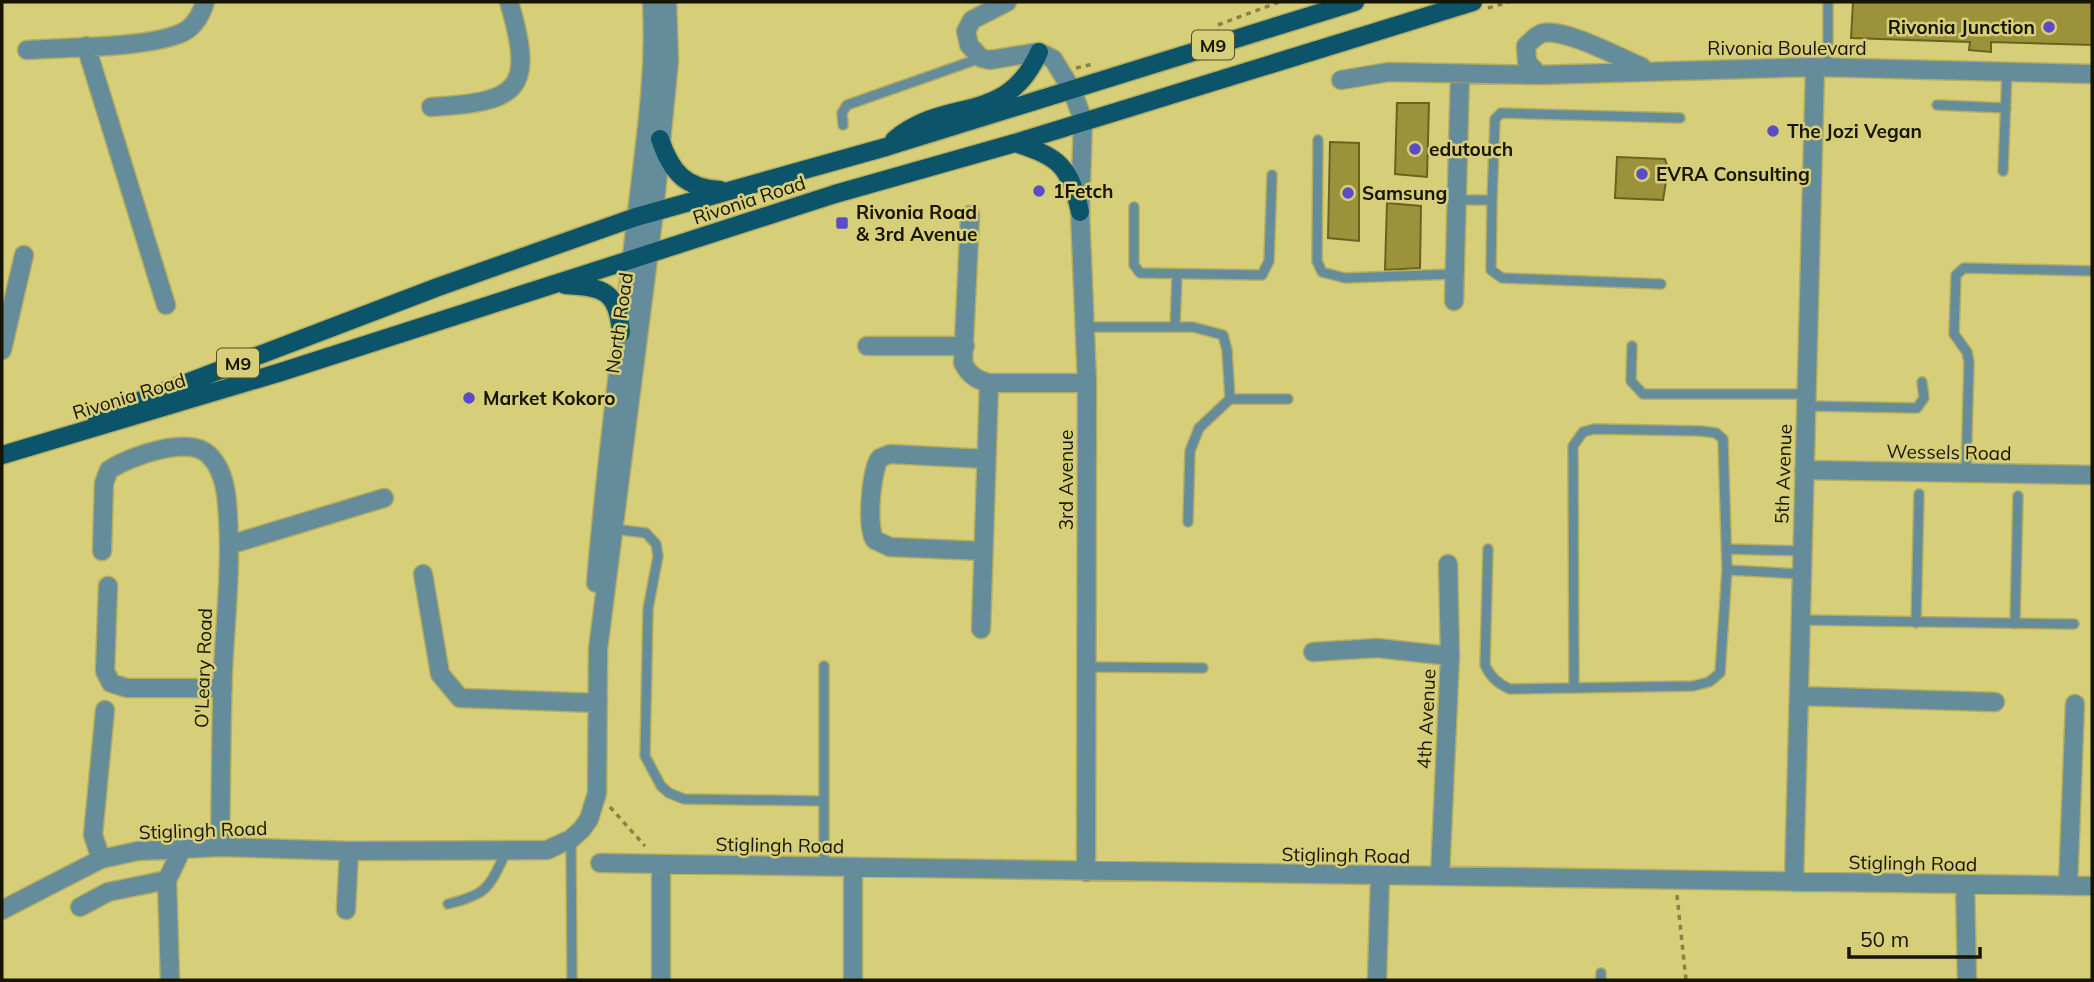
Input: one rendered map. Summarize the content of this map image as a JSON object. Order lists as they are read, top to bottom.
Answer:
{
  "streets": {
    "main road": ["M9", "Rivonia Road"],
    "street": [
      "Rivonia Boulevard",
      "North Road",
      "Wessels Road",
      "5th Avenue",
      "3rd Avenue",
      "O'Leary Road",
      "4th Avenue",
      "Stiglingh Road"
    ]
  },
  "crossings": [
    ["Rivonia Boulevard", "5th Avenue"],
    ["Rivonia Road", "North Road"],
    ["Rivonia Road", "3rd Avenue"],
    ["Wessels Road", "5th Avenue"],
    ["5th Avenue", "Stiglingh Road"],
    ["3rd Avenue", "Stiglingh Road"],
    ["O'Leary Road", "Stiglingh Road"],
    ["4th Avenue", "Stiglingh Road"]
  ],
  "places": {
    "other": [
      "Rivonia Junction",
      "The Jozi Vegan",
      "edutouch",
      "EVRA Consulting",
      "1Fetch",
      "Samsung",
      "Market Kokoro"
    ],
    "transit": ["Rivonia Road & 3rd Avenue"]
  },
  "scale_bar": "50 m"
}
